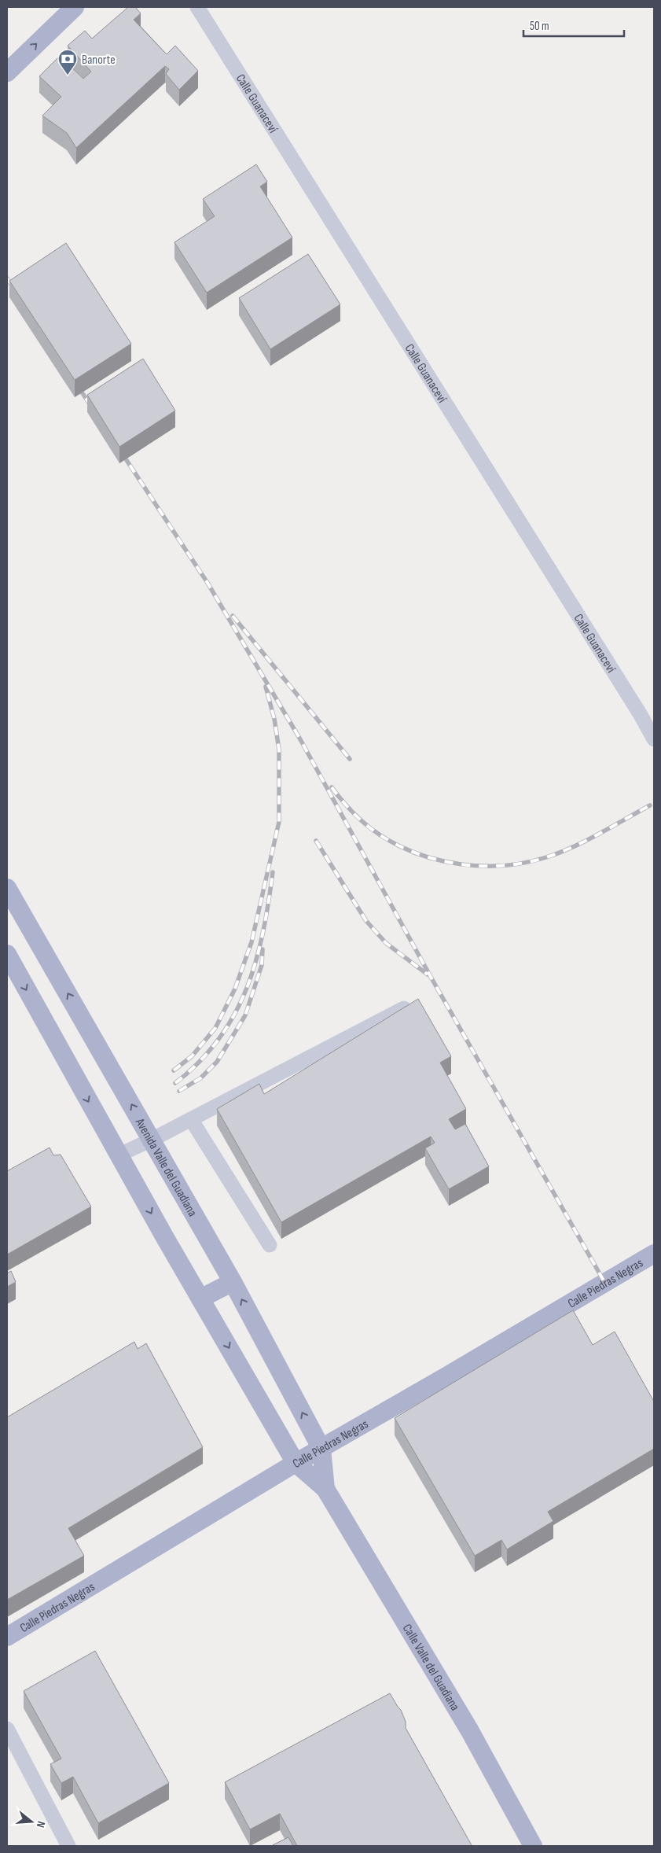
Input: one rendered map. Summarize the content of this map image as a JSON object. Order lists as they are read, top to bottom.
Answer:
{
  "streets": {
    "main road": ["Avenida Valle del Guadiana", "Calle Piedras Negras", "Calle Valle del Guadiana"],
    "street": ["Calle Guanaceví"]
  },
  "crossings": [
    ["Avenida Valle del Guadiana", "Calle Piedras Negras"]
  ],
  "places": {
    "bank": ["Banorte"]
  },
  "scale_bar": "50 m",
  "north": "right"
}
